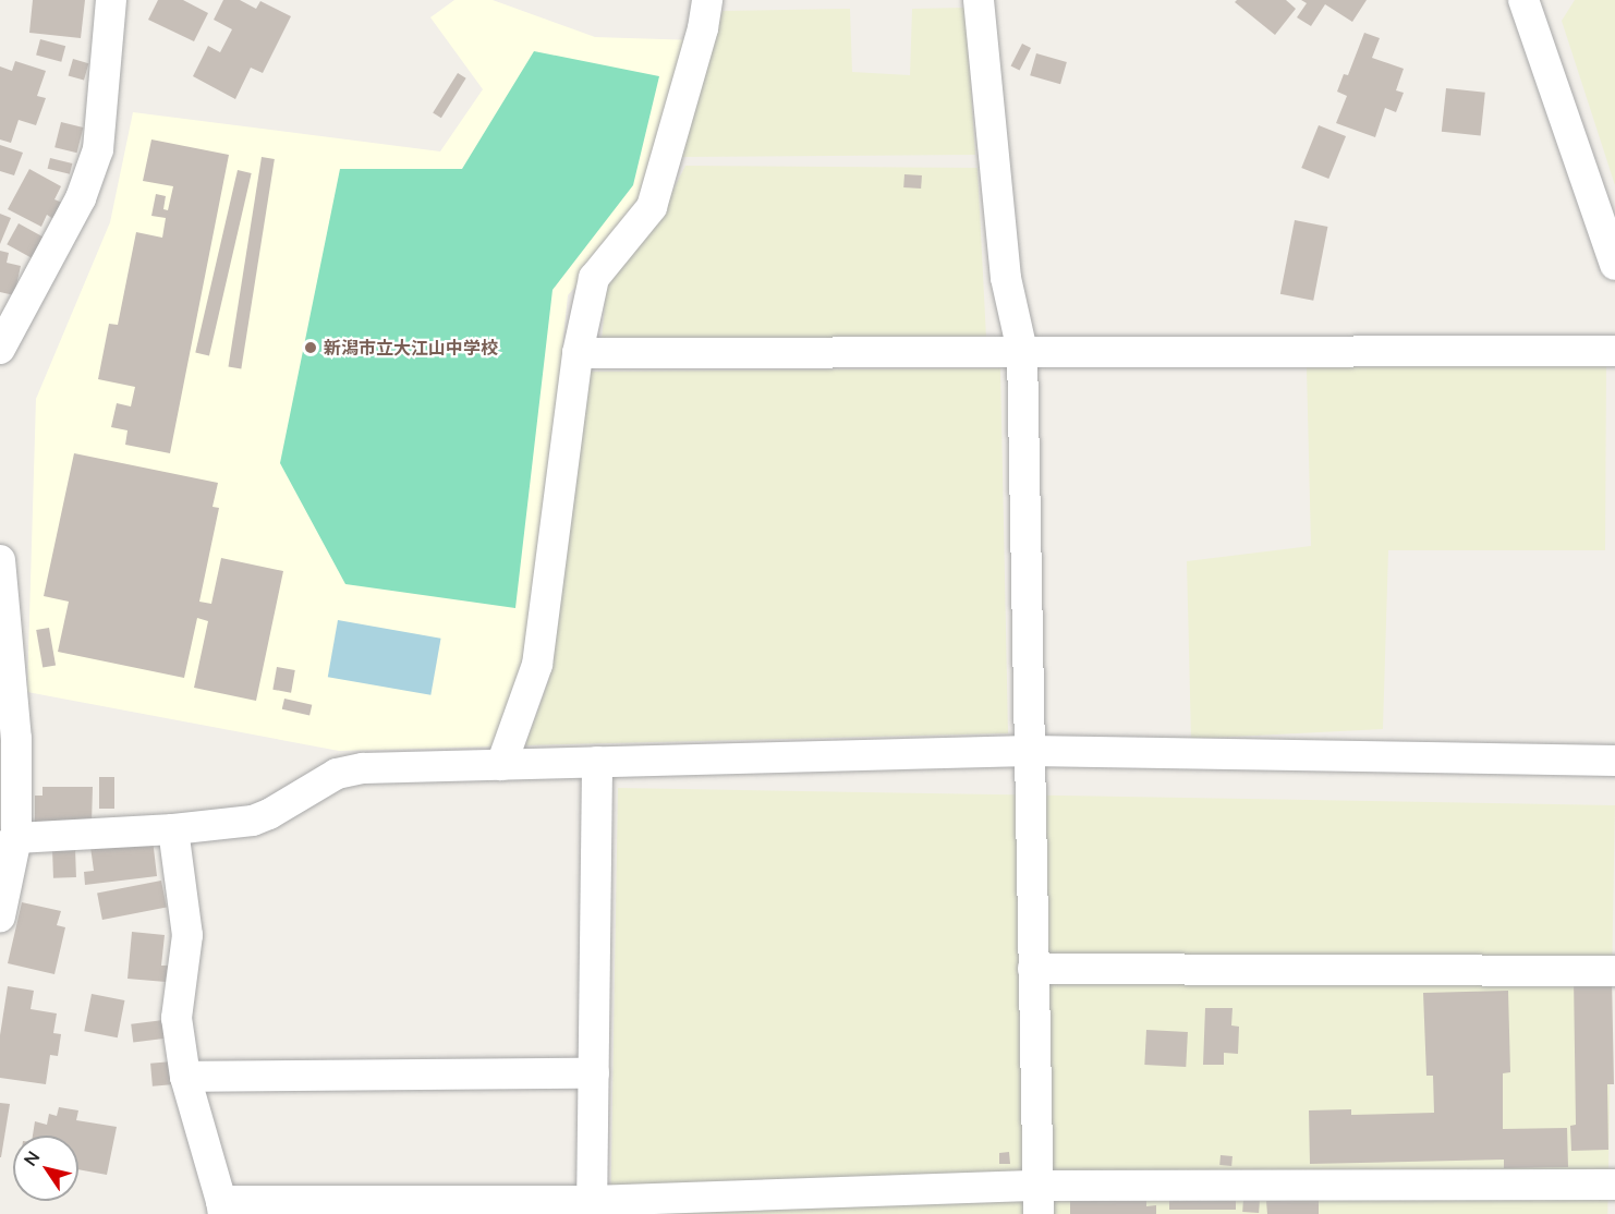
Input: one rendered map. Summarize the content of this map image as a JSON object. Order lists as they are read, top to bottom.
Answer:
{
  "places": ["新潟市立大江山中学校"],
  "north": "top left"
}
